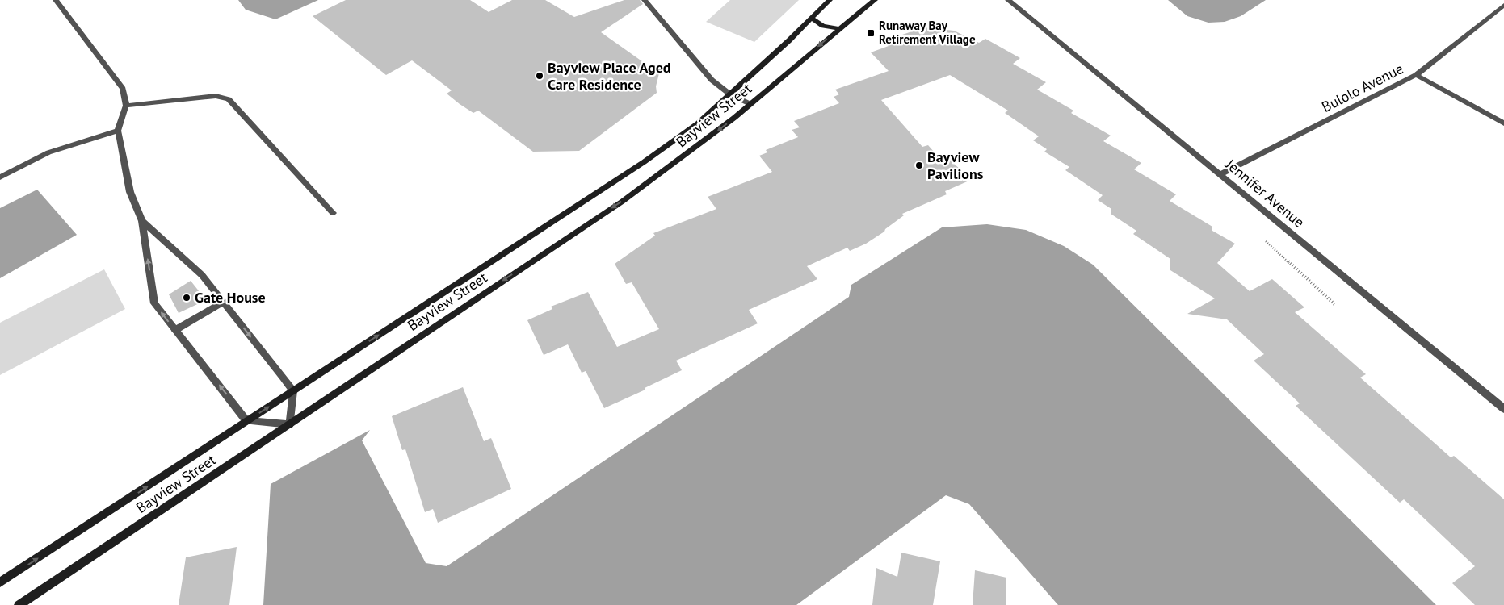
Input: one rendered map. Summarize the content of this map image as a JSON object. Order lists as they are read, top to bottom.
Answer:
{
  "streets": {
    "main road": ["Bayview Street"],
    "street": ["Bulolo Avenue", "Jennifer Avenue"]
  },
  "crossings": [
    ["Bulolo Avenue", "Jennifer Avenue"]
  ],
  "places": {
    "transit": ["Runaway Bay Retirement Village"],
    "other": ["Bayview Place Aged Care Residence", "Bayview Pavilions", "Gate House"]
  }
}
